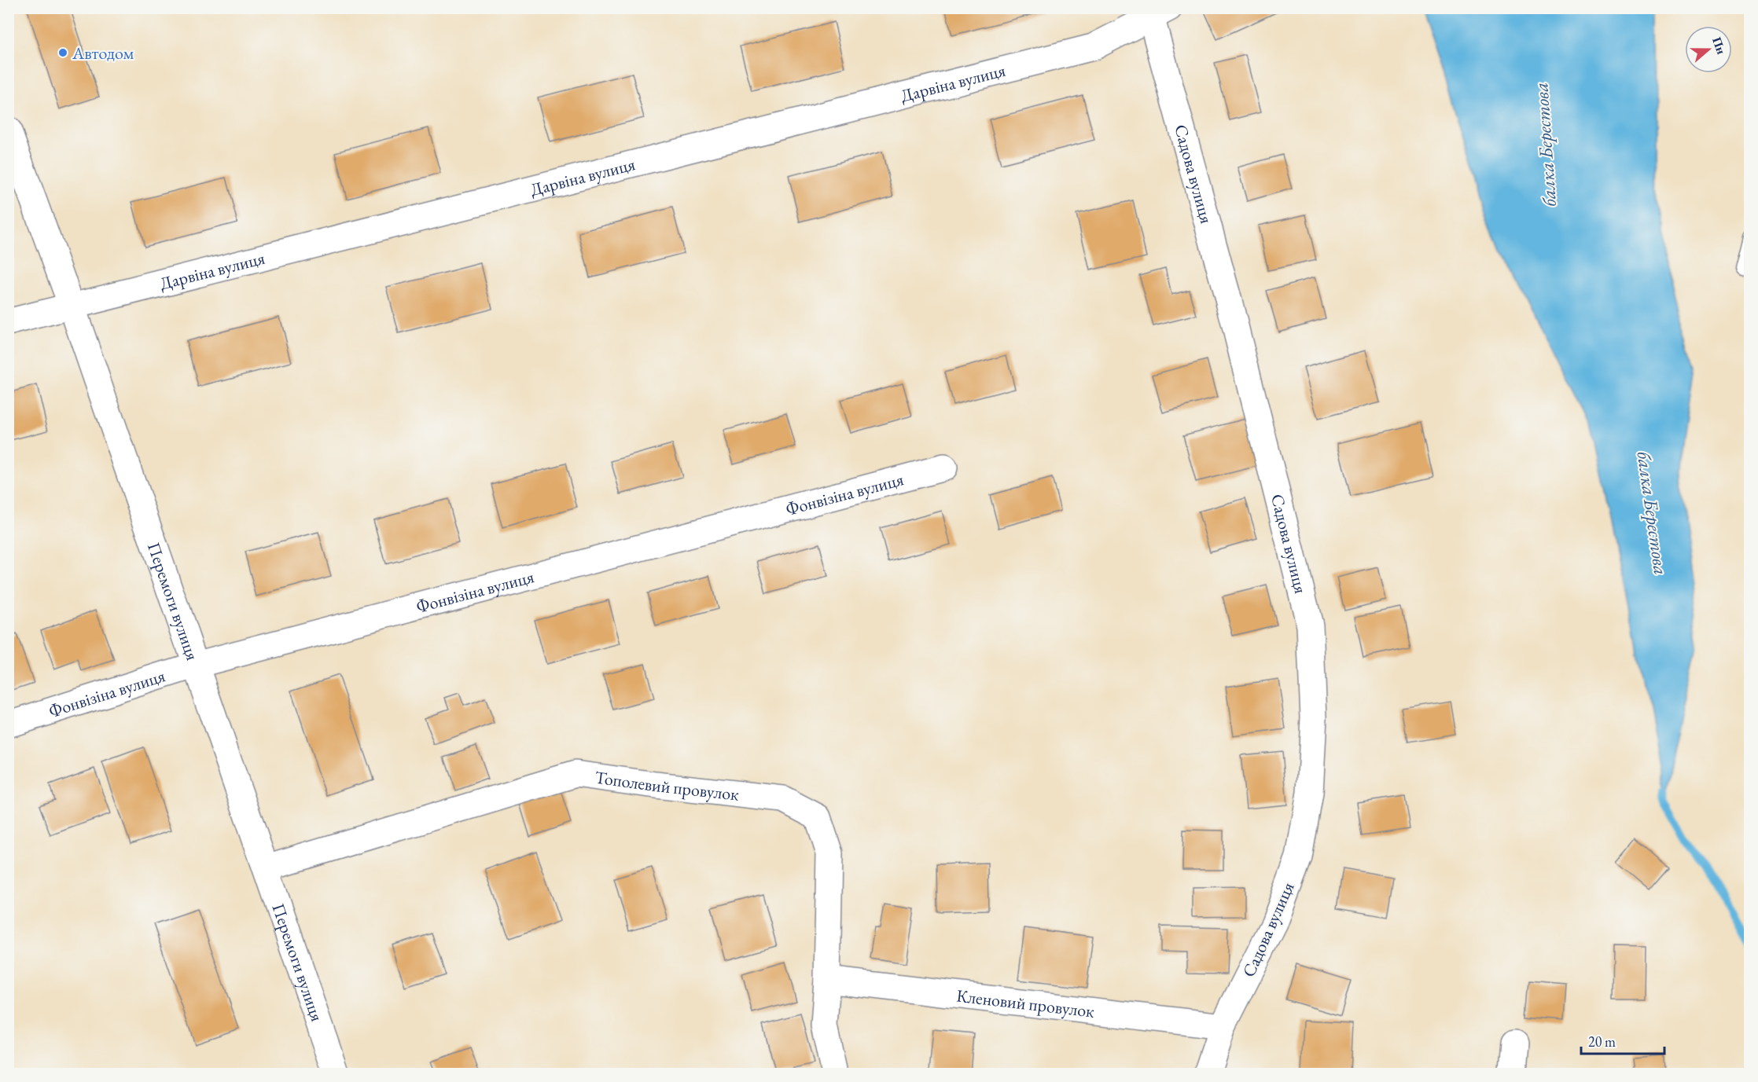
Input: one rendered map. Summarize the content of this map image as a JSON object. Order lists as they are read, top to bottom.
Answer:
{
  "streets": {
    "street": [
      "Дарвіна вулиця",
      "Садова вулиця",
      "Фонвізіна вулиця",
      "Перемоги вулиця",
      "Тополевий провулок",
      "Кленовий провулок"
    ]
  },
  "crossings": [
    ["Дарвіна вулиця", "Садова вулиця"],
    ["Дарвіна вулиця", "Перемоги вулиця"],
    ["Садова вулиця", "Кленовий провулок"],
    ["Фонвізіна вулиця", "Перемоги вулиця"],
    ["Перемоги вулиця", "Тополевий провулок"],
    ["Тополевий провулок", "Кленовий провулок"]
  ],
  "water": ["балка Берестова"],
  "places": ["Автодом"],
  "scale_bar": "20 m",
  "north": "right"
}
